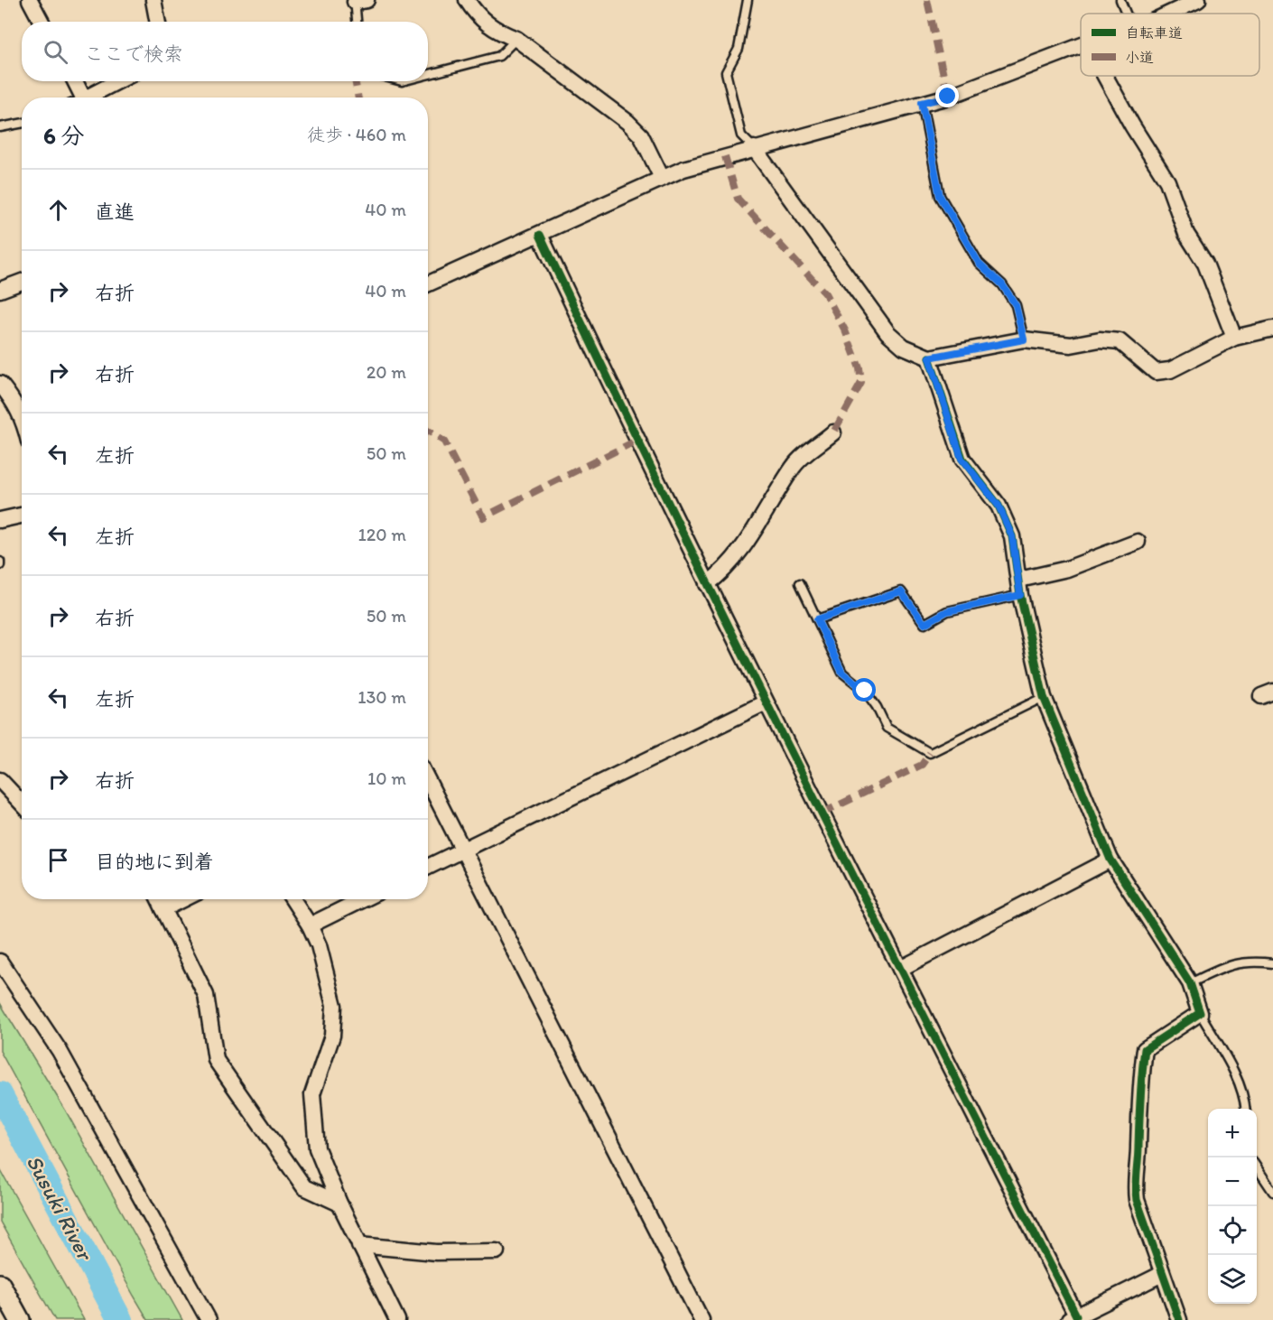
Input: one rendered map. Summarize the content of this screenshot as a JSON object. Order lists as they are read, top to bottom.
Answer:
{
  "water": ["Susuki River"],
  "legend": ["自転車道", "小道"],
  "page": {
    "search": "ここで検索",
    "heading": ["6 分", "徒歩 · 460 m"],
    "list": [
      ["直進", "40 m"],
      ["右折", "40 m"],
      ["右折", "20 m"],
      ["左折", "50 m"],
      ["左折", "120 m"],
      ["右折", "50 m"],
      ["左折", "130 m"],
      ["右折", "10 m"],
      "目的地に到着"
    ],
    "map_buttons": ["+", "−"]
  }
}
